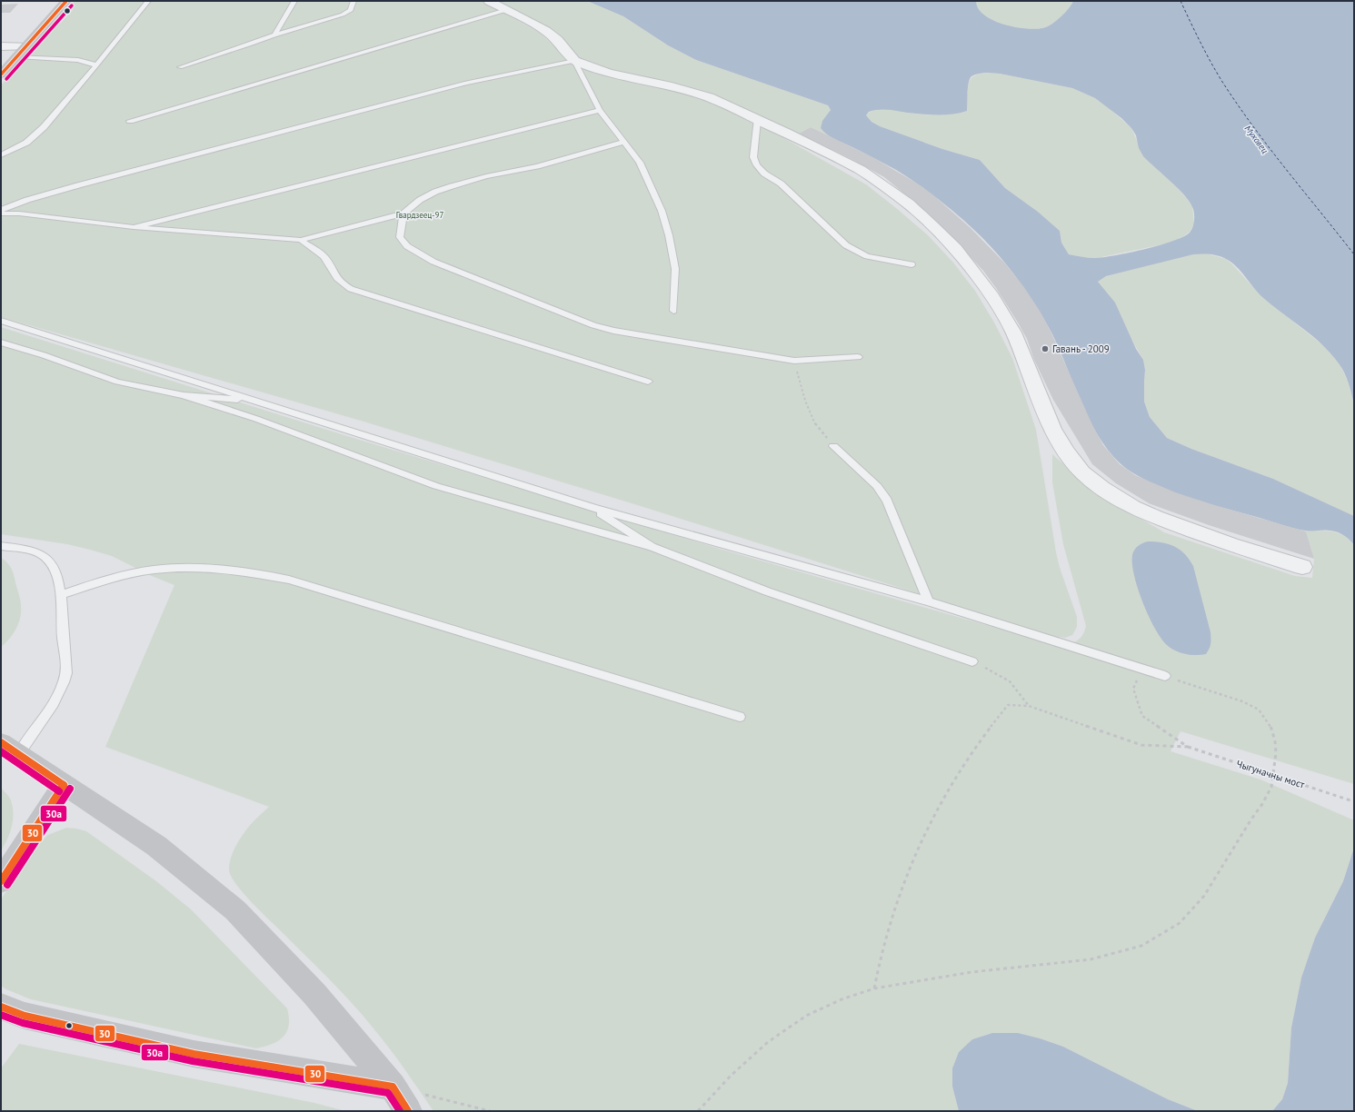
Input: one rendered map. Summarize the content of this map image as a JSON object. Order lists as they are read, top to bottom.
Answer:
{
  "streets": {
    "path": ["Чыгуначны мост"]
  },
  "water": ["Мухавец"],
  "parks": ["Гвардзеец-97"],
  "places": ["Гавань - 2009"],
  "lines": ["transit line 30", "transit line 30а"]
}
